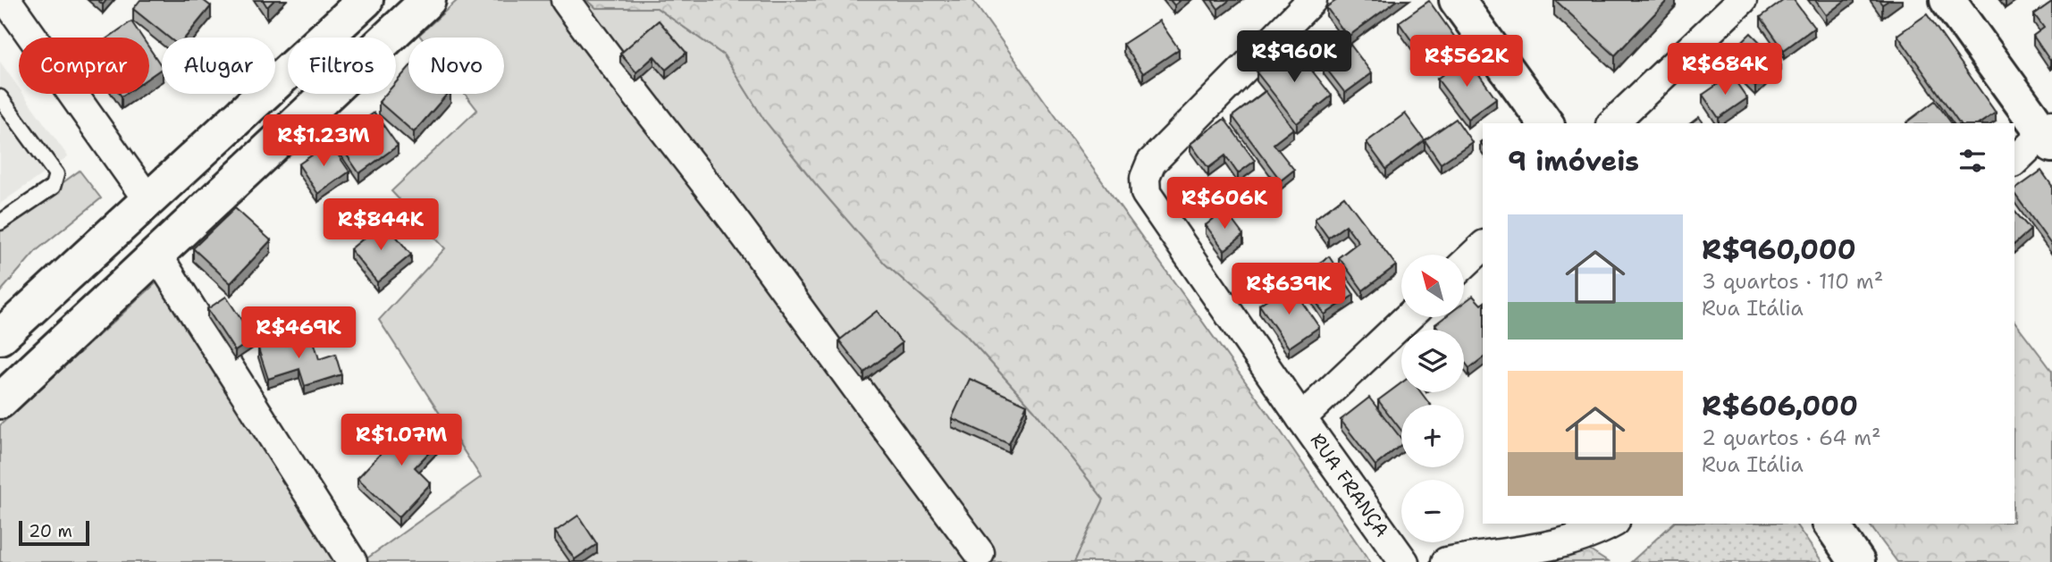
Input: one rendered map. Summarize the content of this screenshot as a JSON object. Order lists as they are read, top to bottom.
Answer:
{
  "streets": {
    "street": ["RUA FRANÇA"]
  },
  "scale_bar": "20 m",
  "north": "top left",
  "page": {
    "price": [
      "R$960K",
      "R$562K",
      "R$684K",
      "R$1.23M",
      "R$606K",
      "R$844K",
      "R$639K",
      "R$469K",
      "R$1.07M"
    ],
    "chip": [
      "Comprar",
      "Alugar",
      "Filtros",
      "Novo"
    ],
    "heading": "9 imóveis",
    "list": [
      {
        "name": "R$960,000",
        "note": "3 quartos · 110 m² · Rua Itália"
      },
      {
        "name": "R$606,000",
        "note": "2 quartos · 64 m² · Rua Itália"
      }
    ],
    "map_buttons": ["+", "−"],
    "scale": "20 m"
  }
}
